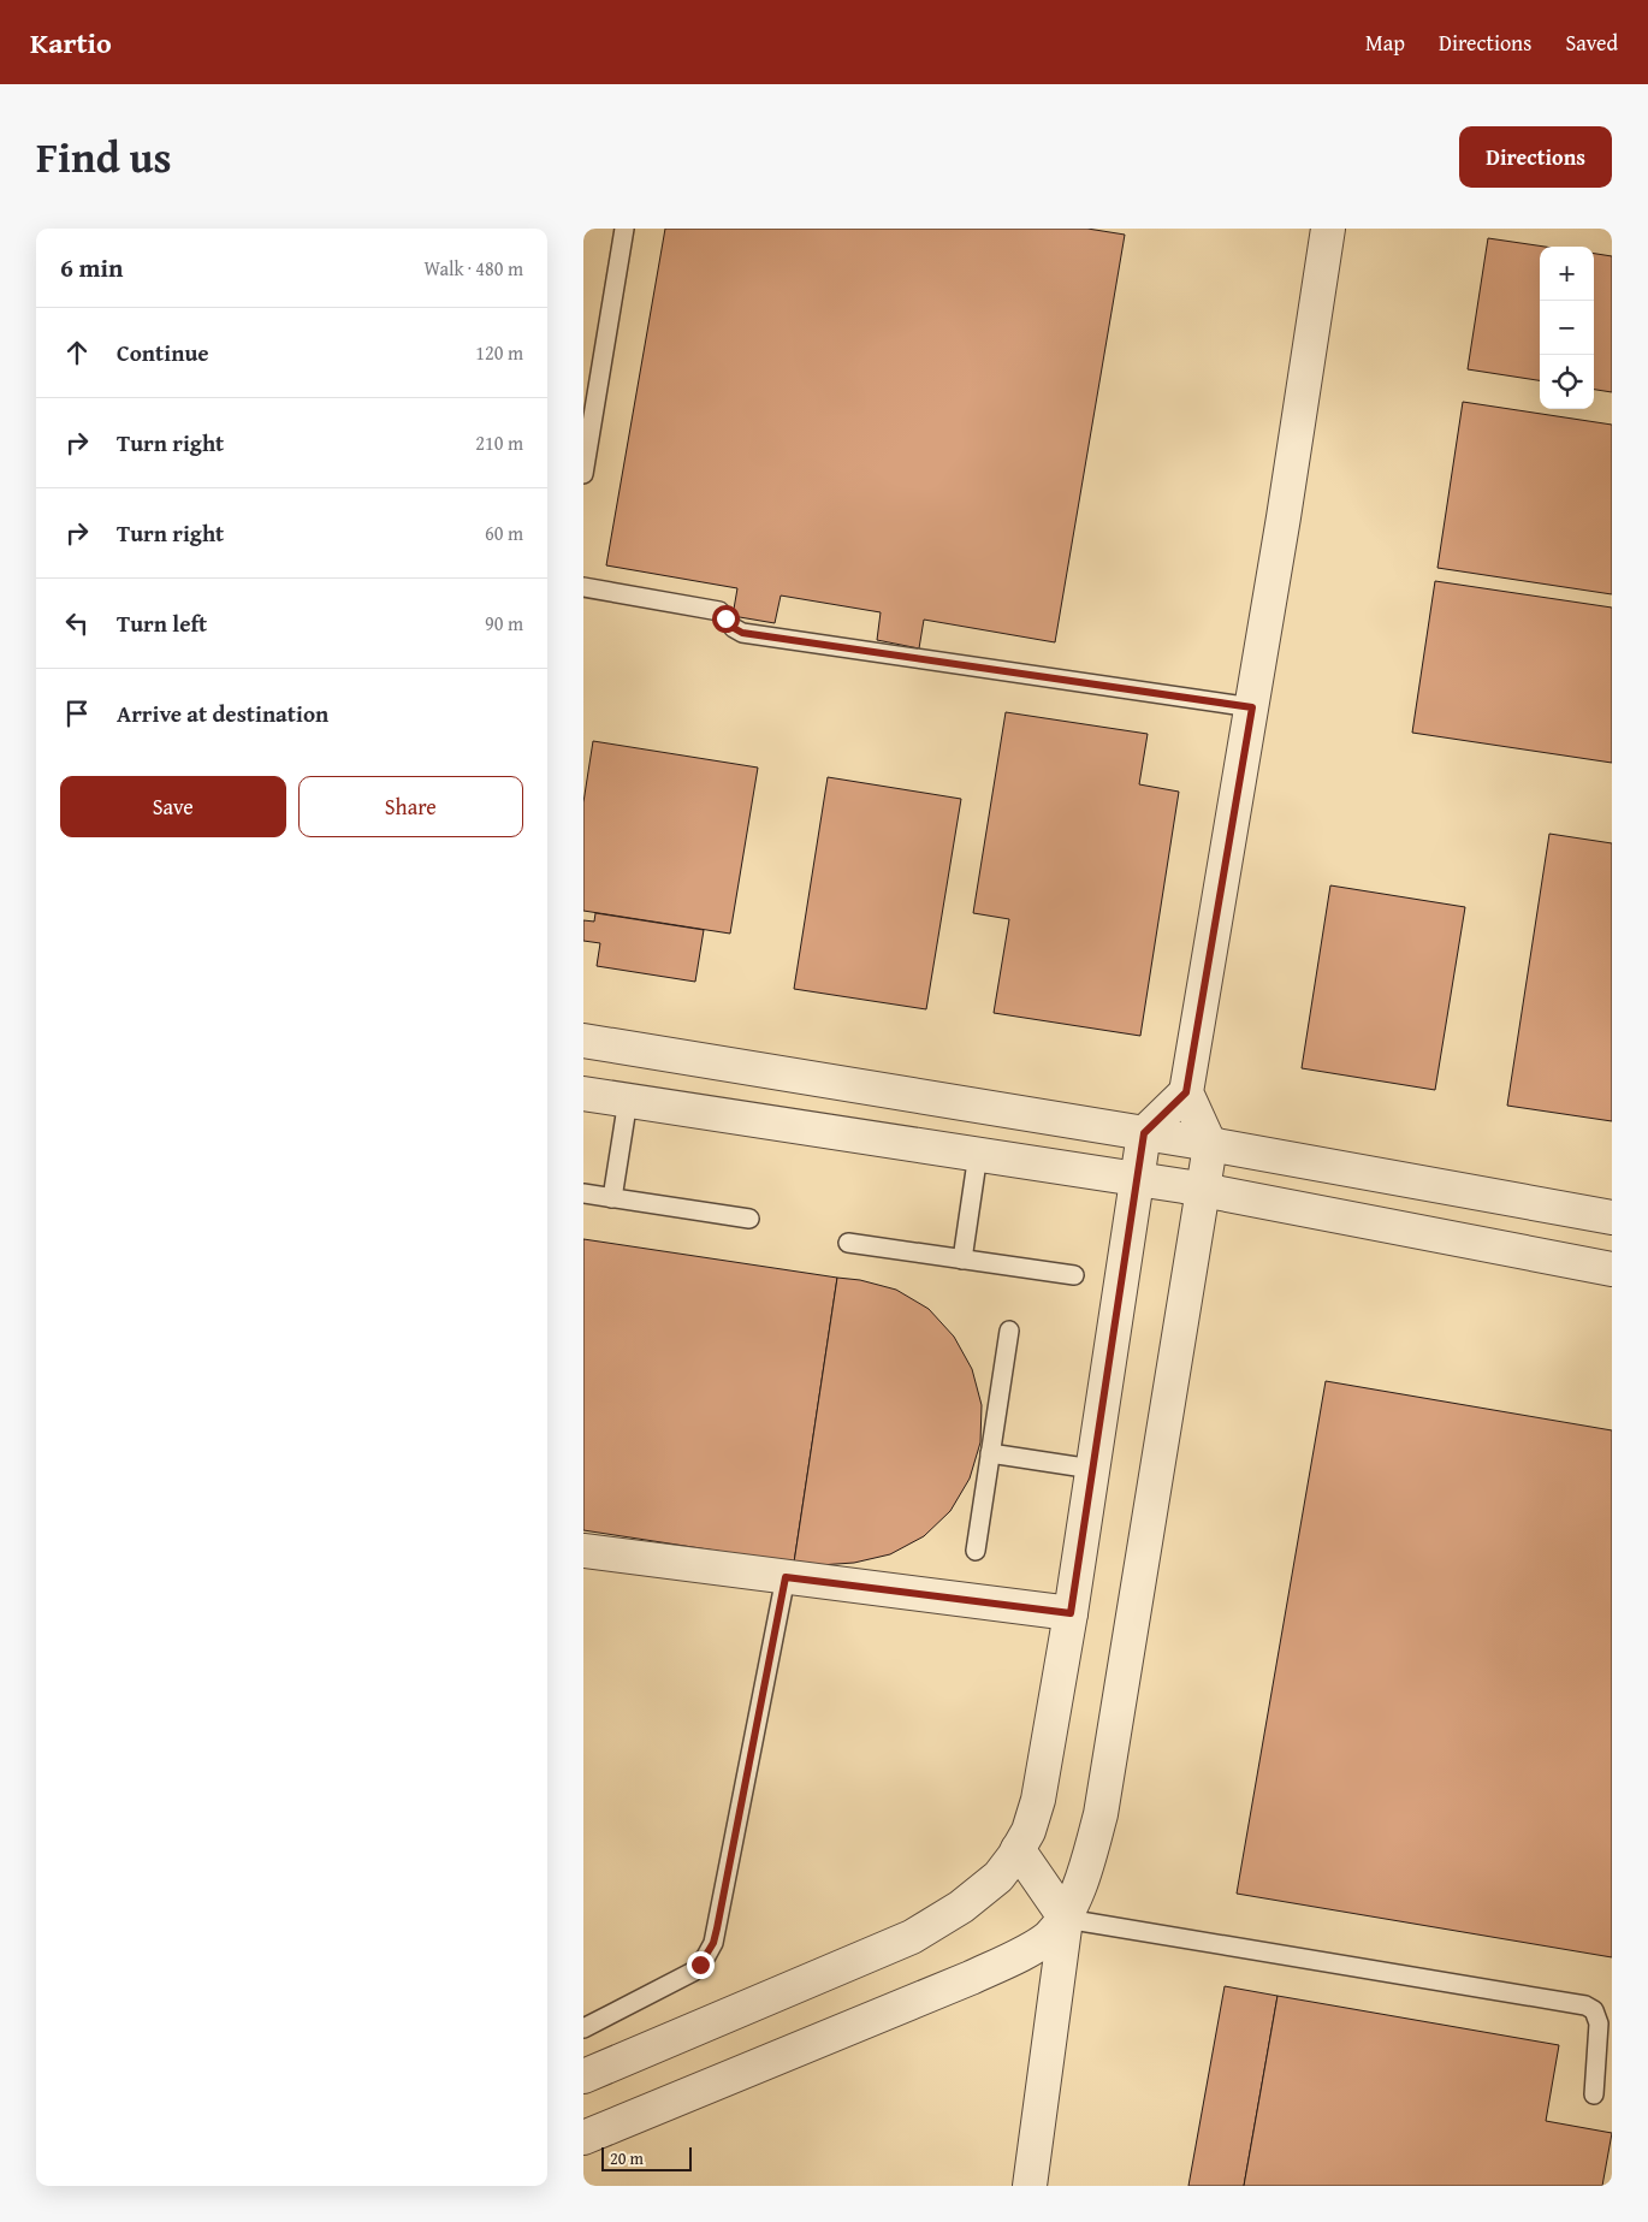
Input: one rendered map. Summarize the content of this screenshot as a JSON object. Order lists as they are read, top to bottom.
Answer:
{
  "scale_bar": "20 m",
  "page": {
    "header": "Kartio",
    "nav": ["Map", "Directions", "Saved"],
    "title": "Find us",
    "buttons": [
      "Directions",
      ["Save", "Share"]
    ],
    "heading": ["6 min", "Walk · 480 m"],
    "map_buttons": ["+", "−"],
    "list": [
      ["Continue", "120 m"],
      ["Turn right", "210 m"],
      ["Turn right", "60 m"],
      ["Turn left", "90 m"],
      "Arrive at destination"
    ],
    "scale": "20 m"
  }
}
